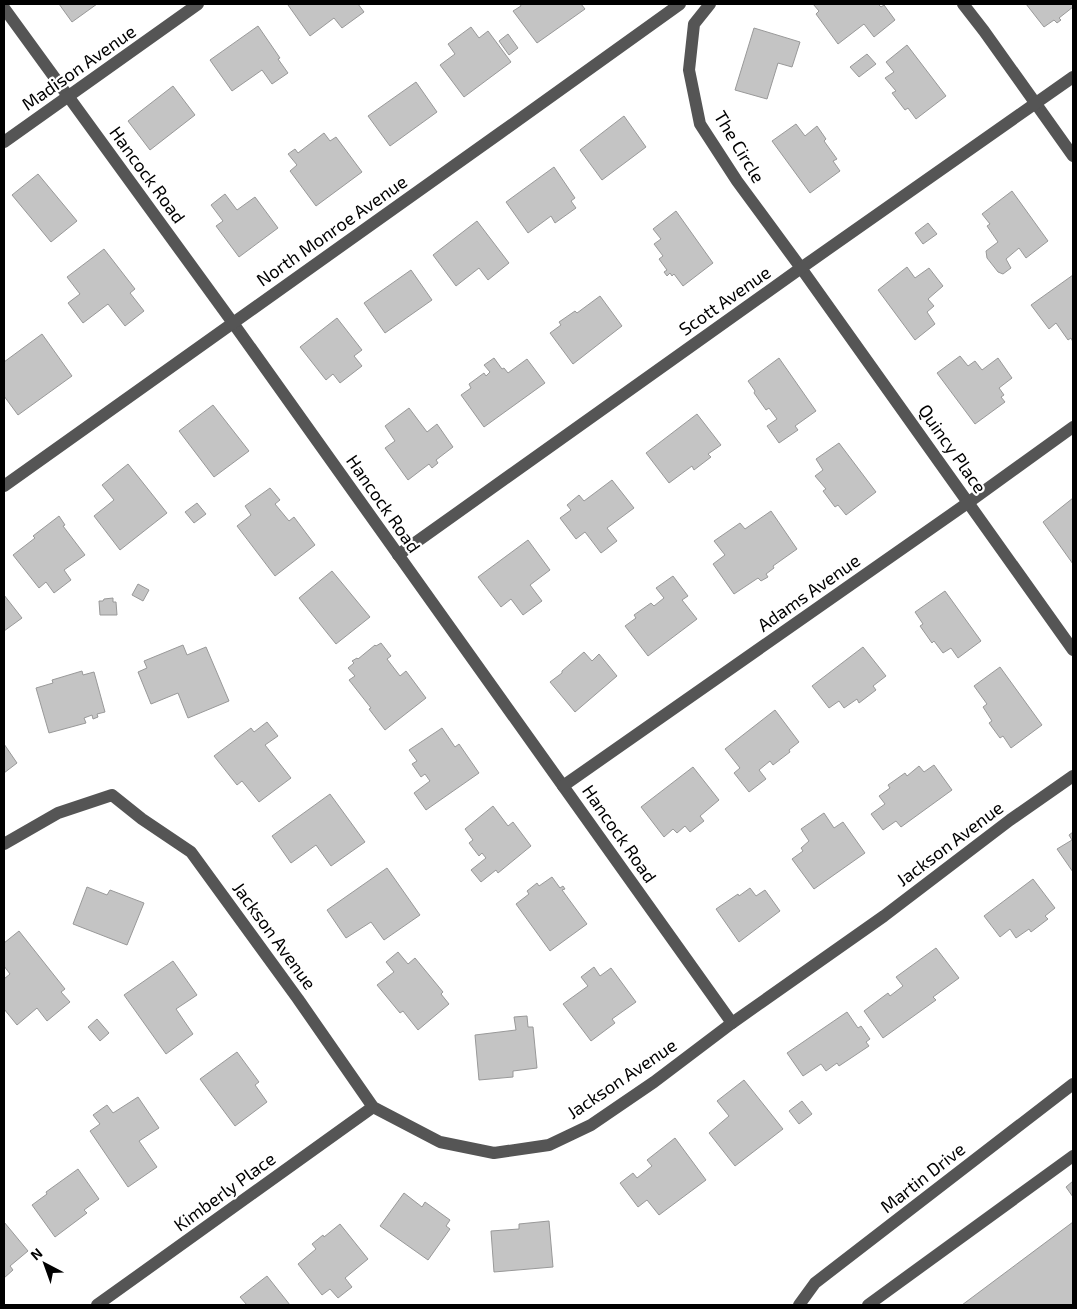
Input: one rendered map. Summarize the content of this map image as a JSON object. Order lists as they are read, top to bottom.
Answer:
{
  "streets": {
    "street": [
      "Madison Avenue",
      "The Circle",
      "Hancock Road",
      "North Monroe Avenue",
      "Scott Avenue",
      "Quincy Place",
      "Adams Avenue",
      "Jackson Avenue",
      "Martin Drive",
      "Kimberly Place"
    ]
  },
  "crossings": [
    ["Madison Avenue", "Hancock Road"],
    ["The Circle", "Scott Avenue"],
    ["The Circle", "Quincy Place"],
    ["Hancock Road", "North Monroe Avenue"],
    ["Hancock Road", "Scott Avenue"],
    ["Hancock Road", "Adams Avenue"],
    ["Hancock Road", "Jackson Avenue"],
    ["Scott Avenue", "Quincy Place"],
    ["Quincy Place", "Adams Avenue"],
    ["Jackson Avenue", "Kimberly Place"]
  ],
  "north": "top left"
}
